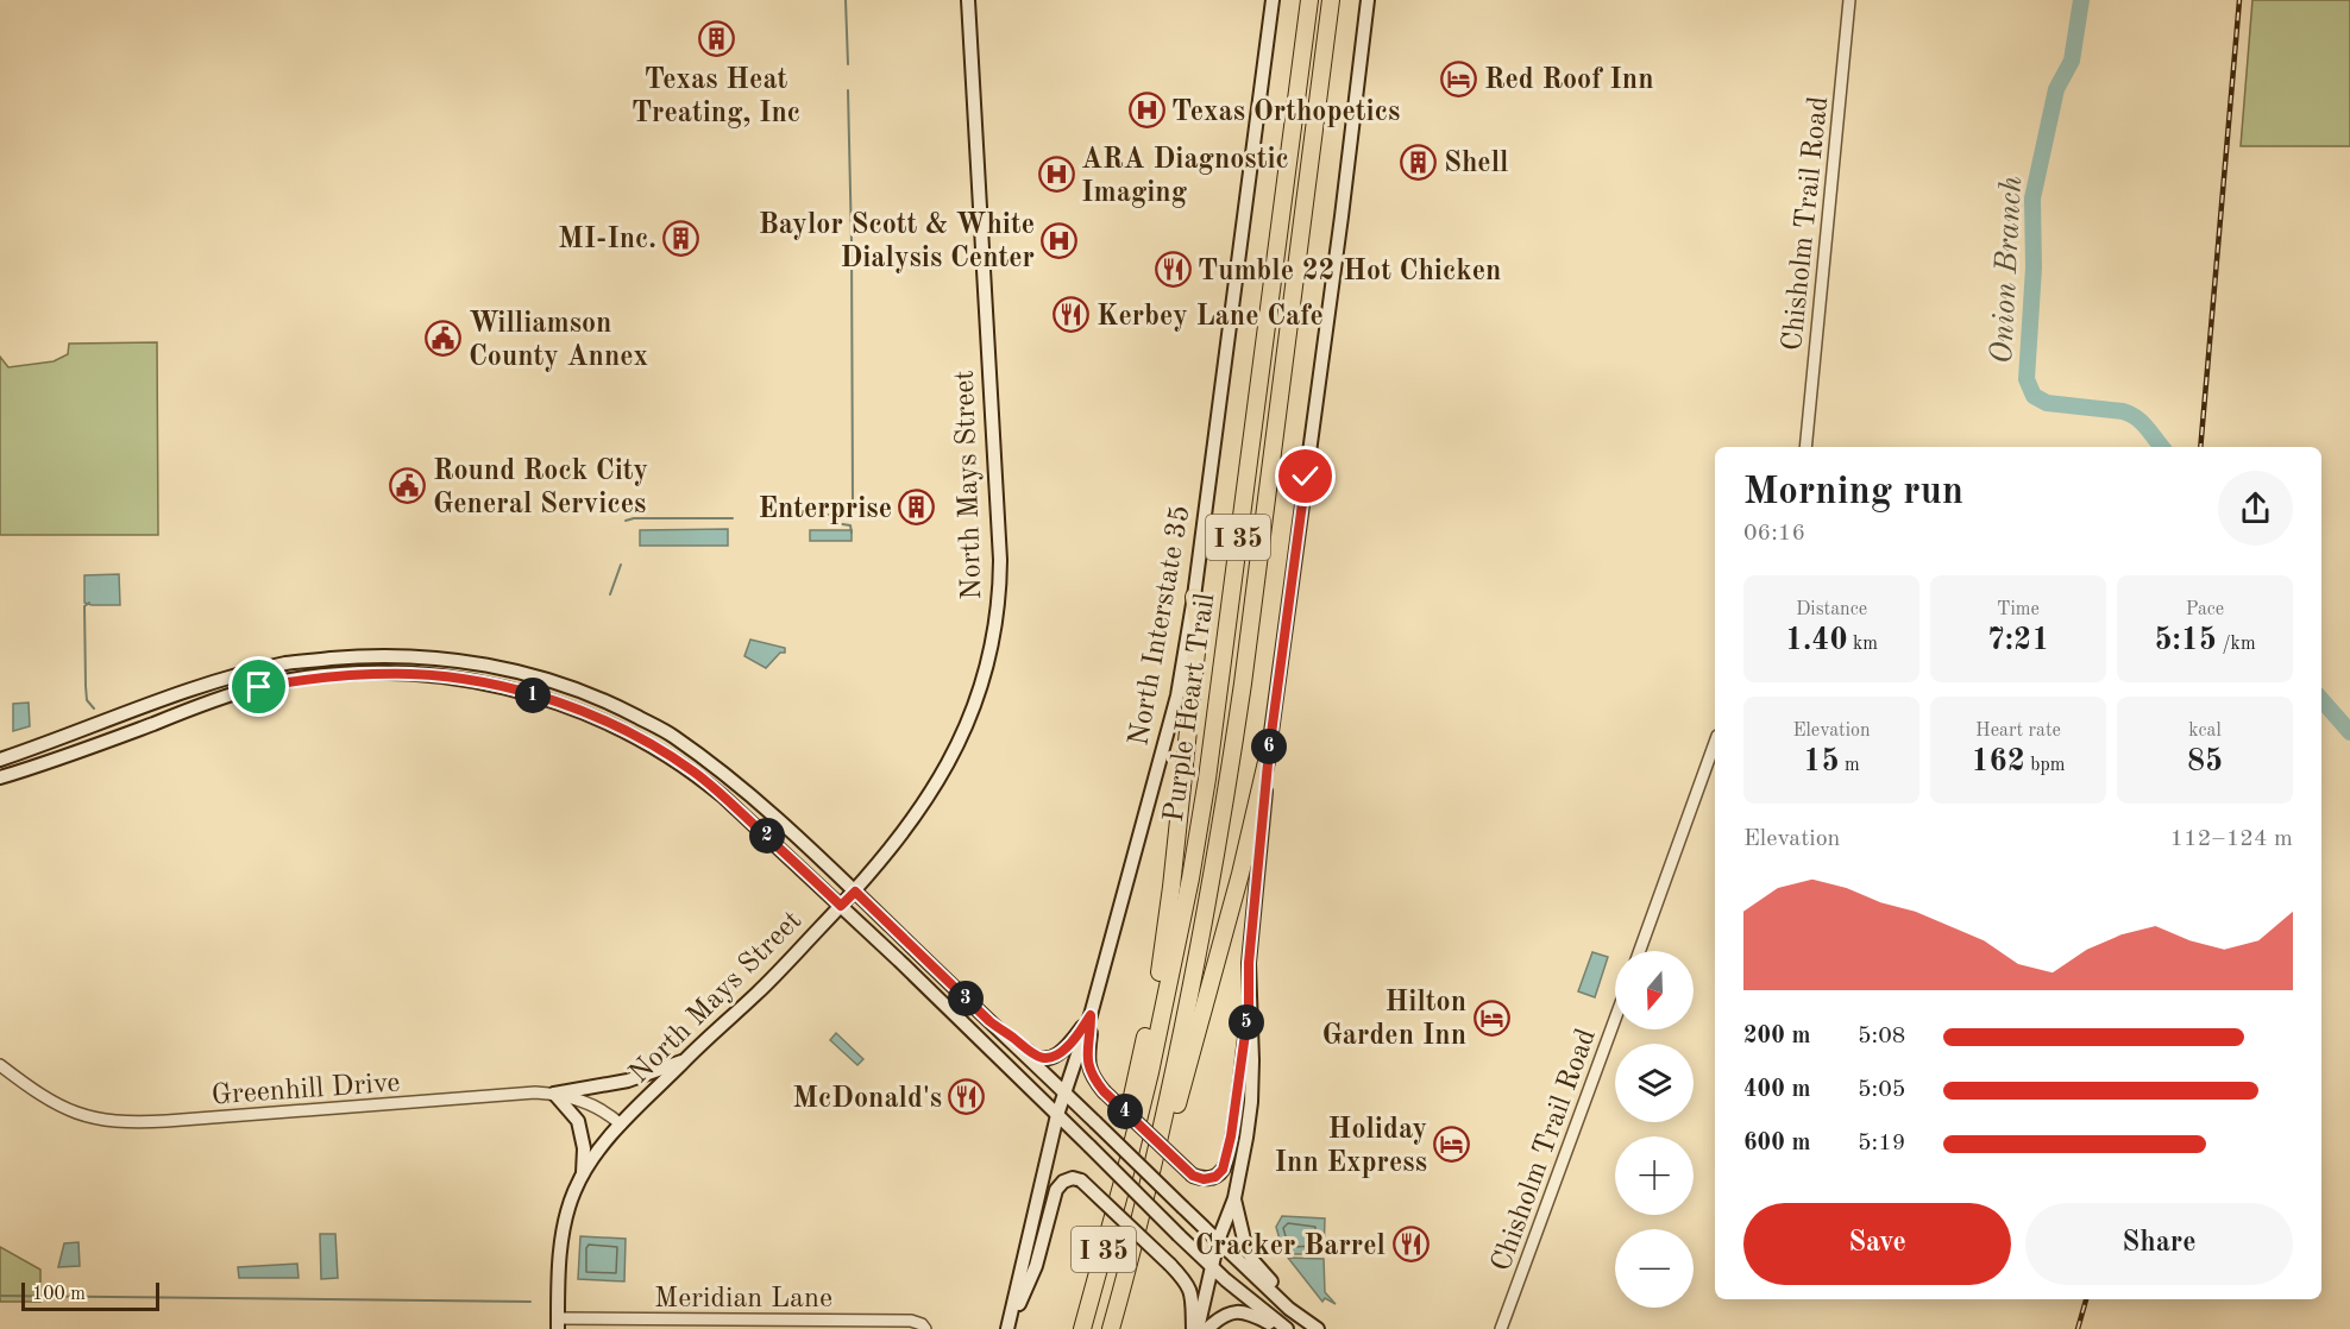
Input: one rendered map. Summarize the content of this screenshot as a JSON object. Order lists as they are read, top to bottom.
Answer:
{
  "streets": {
    "highway": ["I 35", "Purple Heart Trail"],
    "main road": ["North Mays Street", "North Interstate 35"],
    "street": ["Chisholm Trail Road", "Greenhill Drive", "Meridian Lane"]
  },
  "crossings": [
    ["North Mays Street", "Greenhill Drive"],
    ["North Mays Street", "Meridian Lane"]
  ],
  "water": ["Onion Branch"],
  "places": {
    "building": [
      "Texas Heat Treating, Inc",
      "Shell",
      "MI-Inc.",
      "Enterprise"
    ],
    "hotel": ["Red Roof Inn", "Hilton Garden Inn", "Holiday Inn Express"],
    "hospital": ["Texas Orthopetics", "ARA Diagnostic Imaging", "Baylor Scott & White Dialysis Center"],
    "restaurant": [
      "Tumble 22 Hot Chicken",
      "Kerbey Lane Cafe",
      "McDonald's",
      "Cracker Barrel"
    ],
    "public building": ["Williamson County Annex", "Round Rock City General Services"]
  },
  "scale_bar": "100 m",
  "north": "bottom",
  "page": {
    "heading": ["Morning run", "06:16"],
    "stats": [
      ["Distance", "1.40 km"],
      ["Time", "7:21"],
      ["Pace", "5:15 /km"],
      ["Elevation", "15 m"],
      ["Heart rate", "162 bpm"],
      ["kcal", "85"]
    ],
    "pins": [
      "1",
      "6",
      "2",
      "3",
      "5",
      "4"
    ],
    "chart": ["Elevation", "112–124 m"],
    "map_buttons": ["+", "−"],
    "list": [
      {
        "name": "200 m",
        "note": "5:08"
      },
      {
        "name": "400 m",
        "note": "5:05"
      },
      {
        "name": "600 m",
        "note": "5:19"
      }
    ],
    "buttons": ["Save", "Share"],
    "scale": "100 m"
  }
}
